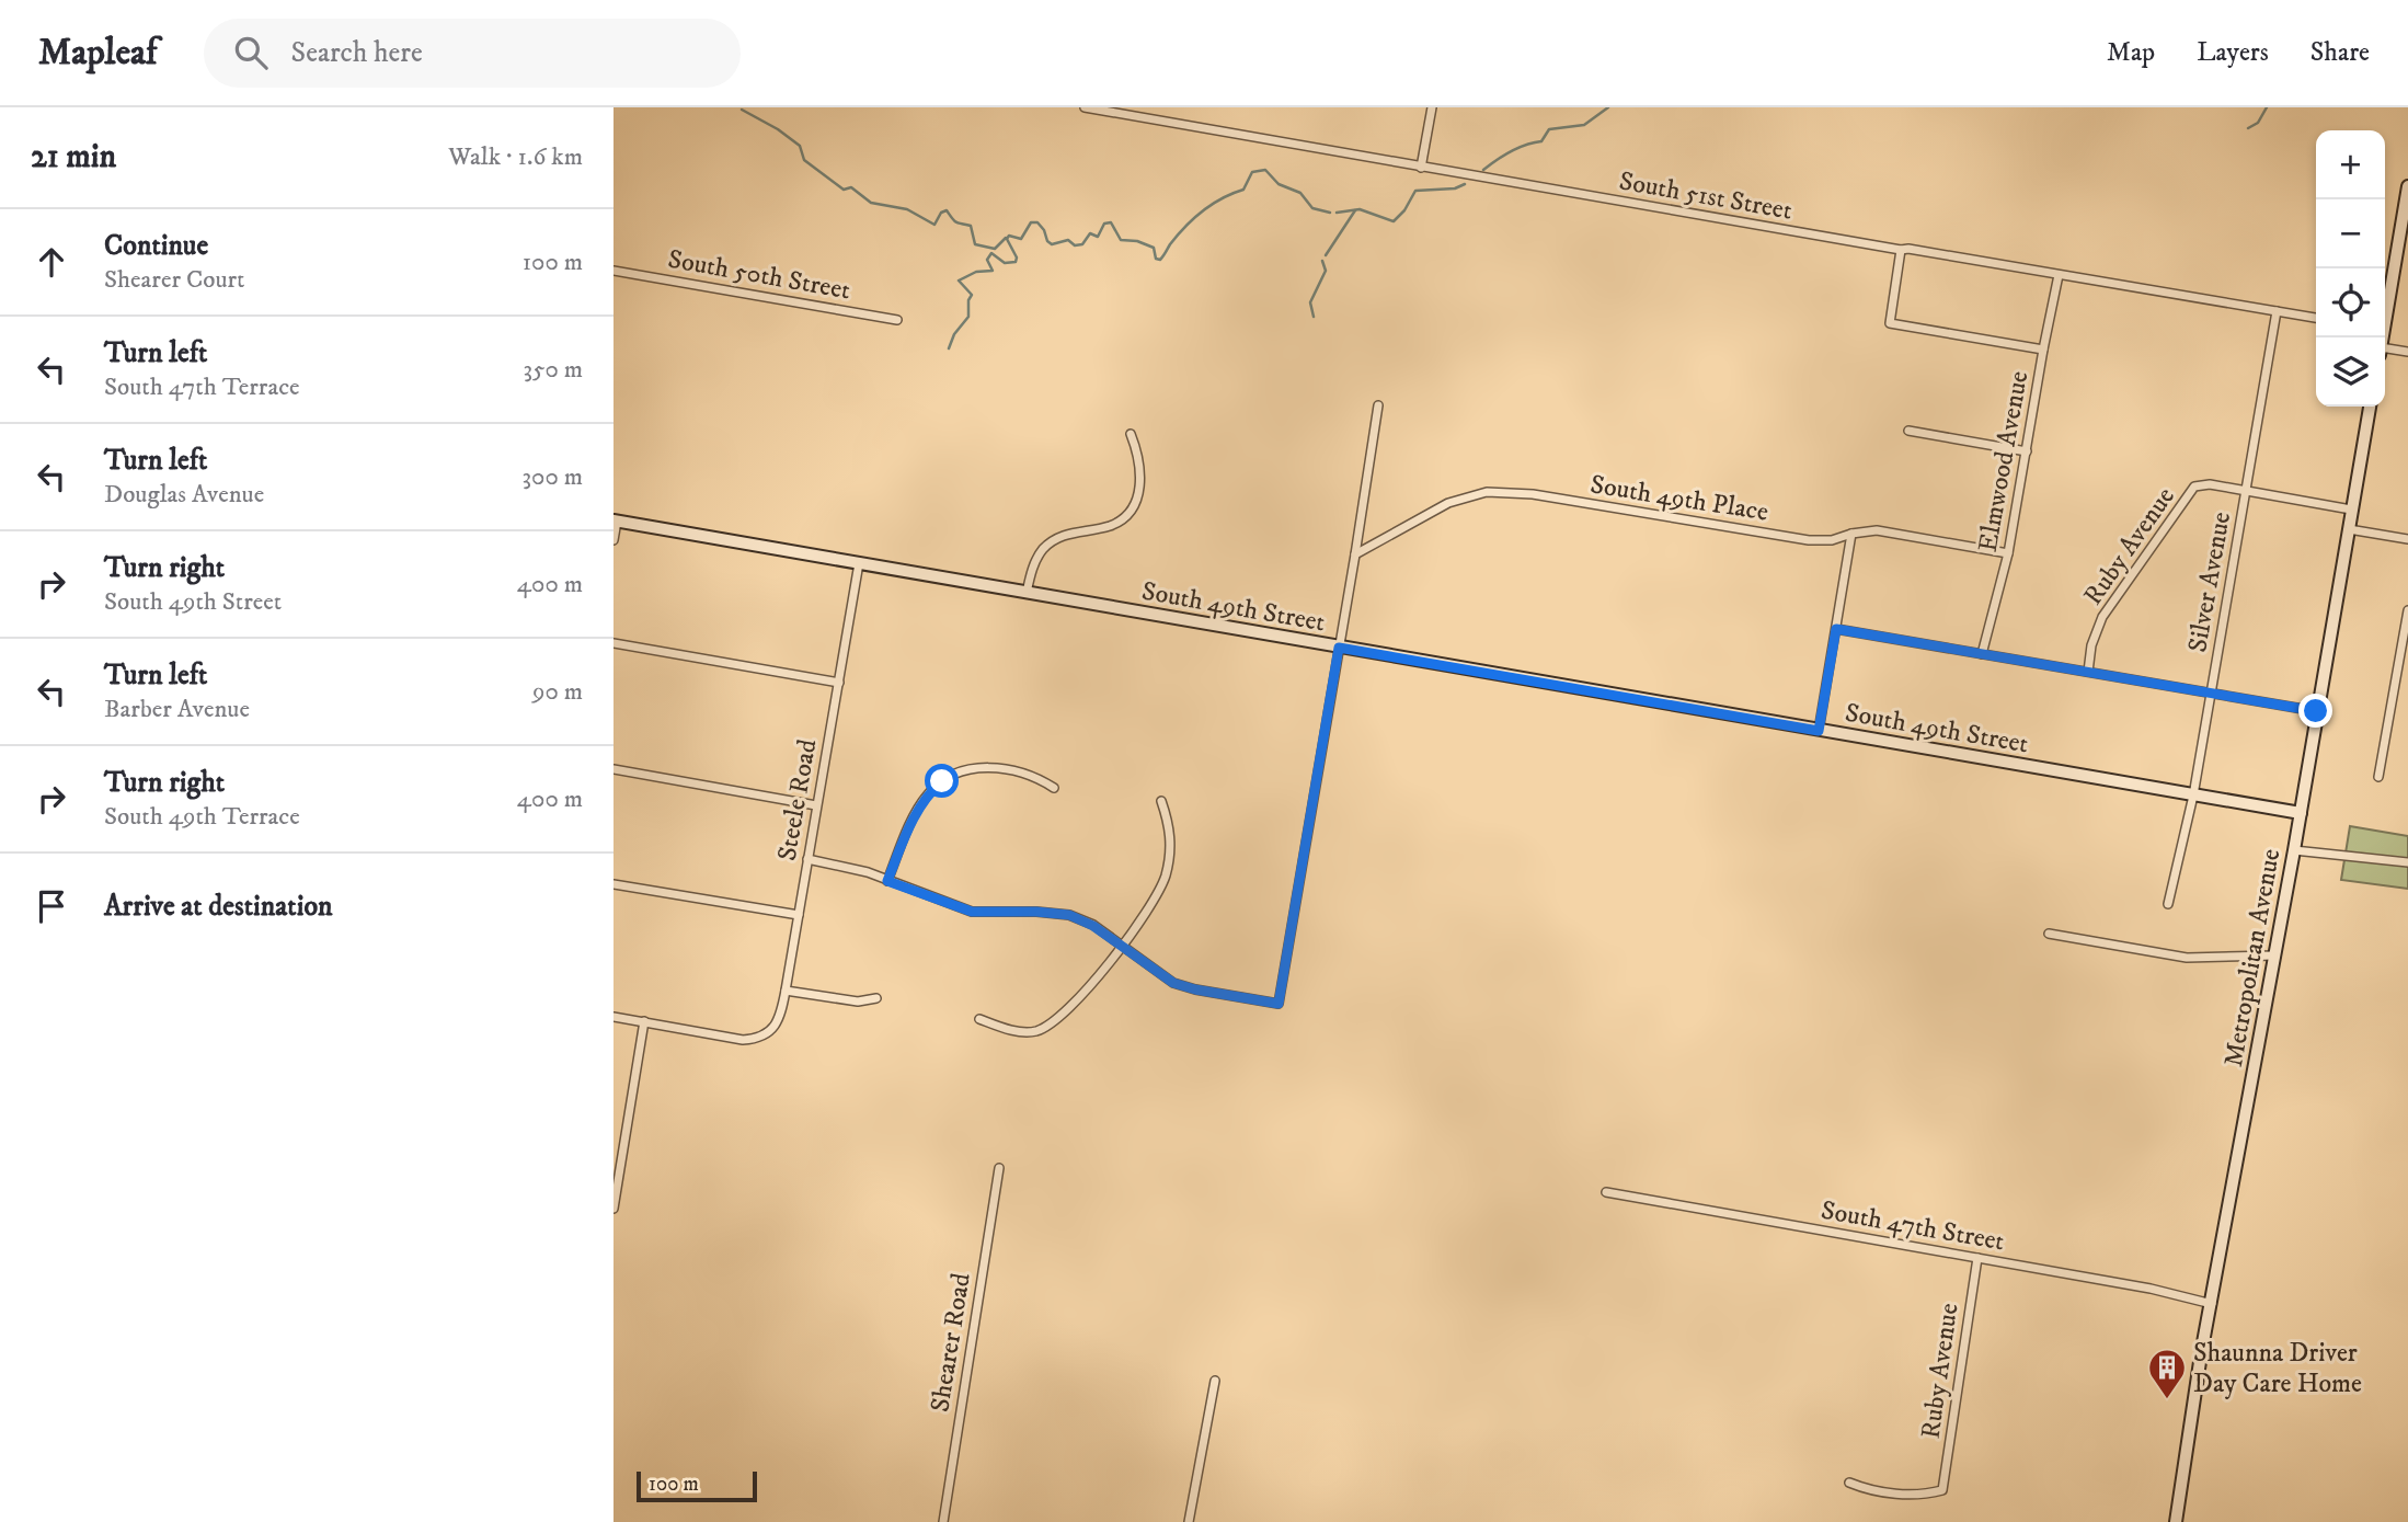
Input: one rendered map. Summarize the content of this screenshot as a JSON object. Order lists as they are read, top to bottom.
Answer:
{
  "streets": {
    "street": [
      "South 51st Street",
      "South 50th Street",
      "Elmwood Avenue",
      "South 49th Place",
      "Ruby Avenue",
      "Silver Avenue",
      "South 49th Street",
      "Steele Road",
      "Metropolitan Avenue",
      "South 47th Street",
      "Shearer Road"
    ]
  },
  "crossings": [
    ["South 51st Street", "Elmwood Avenue"],
    ["South 51st Street", "Silver Avenue"],
    ["Elmwood Avenue", "South 49th Place"],
    ["Ruby Avenue", "Silver Avenue"],
    ["Ruby Avenue", "South 47th Street"],
    ["Silver Avenue", "South 49th Street"],
    ["South 49th Street", "Steele Road"],
    ["South 49th Street", "Metropolitan Avenue"],
    ["Metropolitan Avenue", "South 47th Street"]
  ],
  "places": {
    "building": ["Shaunna Driver Day Care Home"]
  },
  "scale_bar": "100 m",
  "page": {
    "header": "Mapleaf",
    "search": "Search here",
    "nav": ["Map", "Layers", "Share"],
    "heading": ["21 min", "Walk · 1.6 km"],
    "map_buttons": ["+", "−"],
    "list": [
      ["Continue", "Shearer Court", "100 m"],
      ["Turn left", "South 47th Terrace", "350 m"],
      ["Turn left", "Douglas Avenue", "300 m"],
      ["Turn right", "South 49th Street", "400 m"],
      ["Turn left", "Barber Avenue", "90 m"],
      ["Turn right", "South 49th Terrace", "400 m"],
      "Arrive at destination"
    ],
    "scale": "100 m"
  }
}
